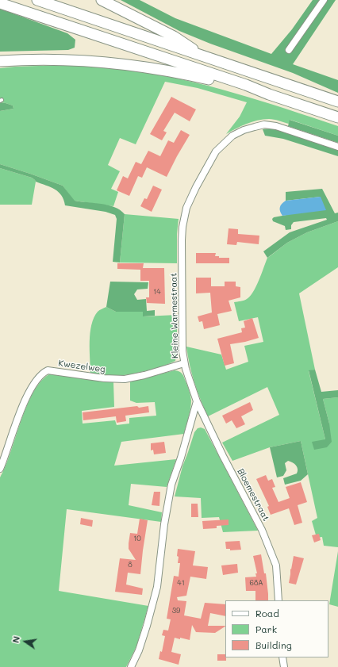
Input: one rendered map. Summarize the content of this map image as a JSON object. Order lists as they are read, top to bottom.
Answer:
{
  "streets": {
    "street": ["Kleine Warmestraat", "Kwezelweg", "Bloemestraat"]
  },
  "crossings": [
    ["Kleine Warmestraat", "Kwezelweg"],
    ["Kleine Warmestraat", "Bloemestraat"]
  ],
  "house_numbers": [
    "14",
    "10",
    "8",
    "41",
    "68A",
    "39"
  ],
  "legend": ["Road", "Park", "Building"],
  "north": "left"
}
